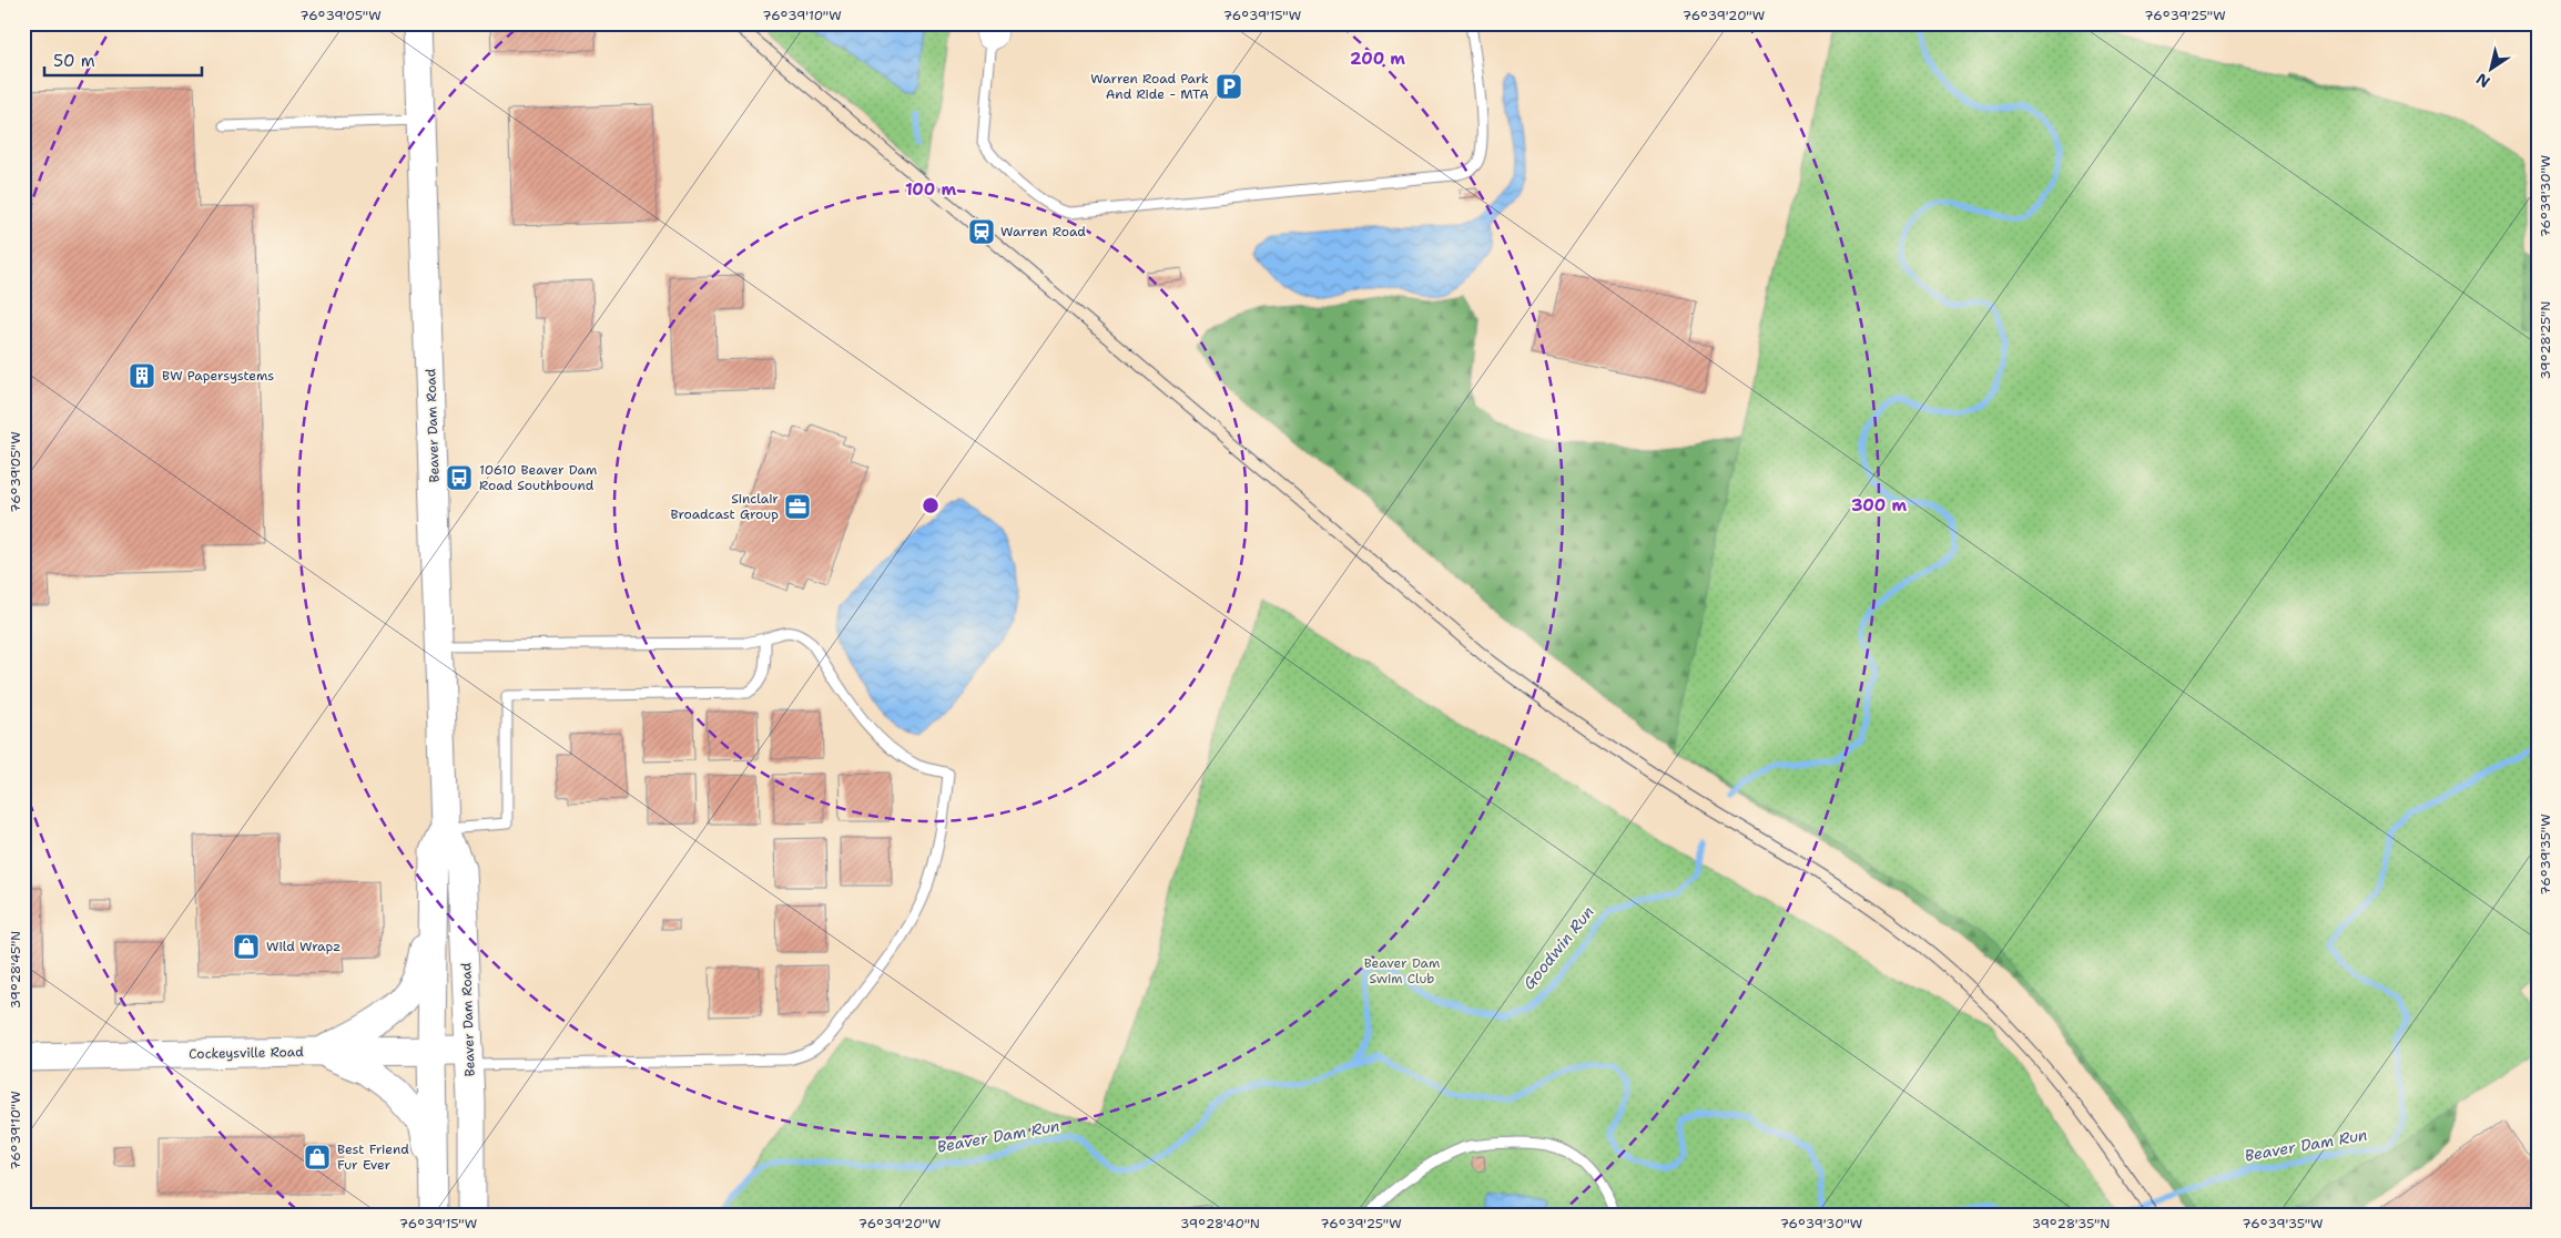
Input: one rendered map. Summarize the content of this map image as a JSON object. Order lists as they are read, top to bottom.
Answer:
{
  "streets": {
    "main road": ["Beaver Dam Road", "Cockeysville Road"]
  },
  "crossings": [
    ["Beaver Dam Road", "Cockeysville Road"]
  ],
  "water": ["Goodwin Run", "Beaver Dam Run"],
  "parks": ["Beaver Dam Swim Club"],
  "places": {
    "parking": ["Warren Road Park And Ride - MTA"],
    "station": ["Warren Road"],
    "building": ["BW Papersystems"],
    "bus stop": ["10610 Beaver Dam Road Southbound"],
    "office": ["Sinclair Broadcast Group"],
    "shop": ["Wild Wrapz", "Best Friend Fur Ever"]
  },
  "scale_bar": "50 m",
  "north": "bottom left",
  "coordinates": [
    "76°39'05\"W",
    "76°39'10\"W",
    "76°39'15\"W",
    "76°39'20\"W",
    "76°39'25\"W",
    "76°39'30\"W",
    "39°28'25\"N",
    "76°39'35\"W",
    "39°28'45\"N",
    "39°28'40\"N",
    "39°28'35\"N"
  ],
  "rings": ["200 m", "100 m", "300 m"]
}
